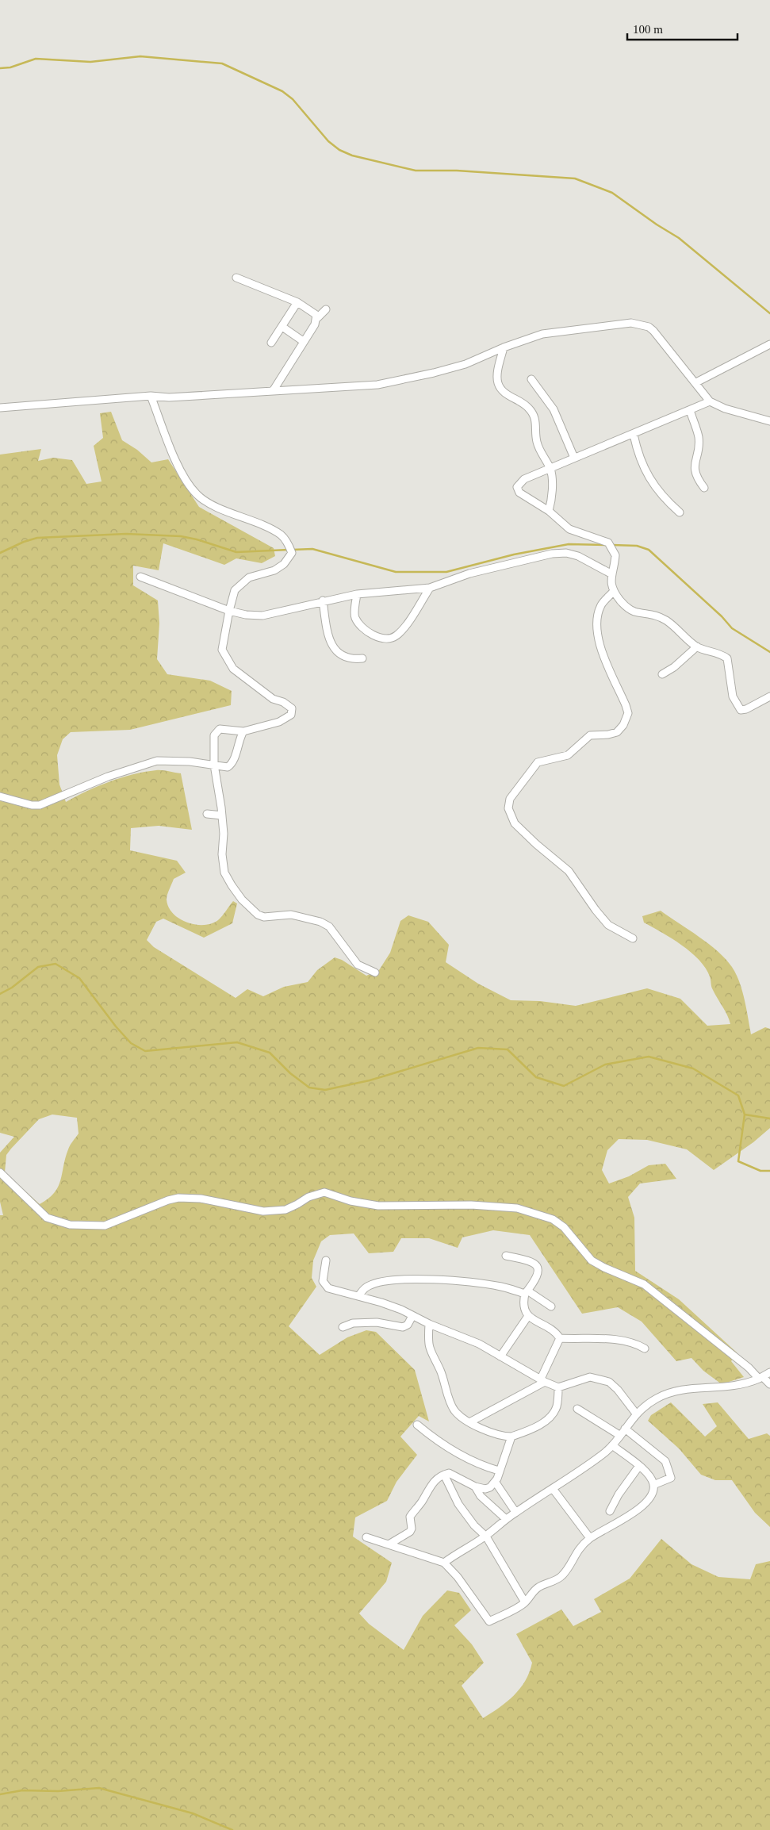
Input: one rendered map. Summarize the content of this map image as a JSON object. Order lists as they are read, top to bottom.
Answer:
{
  "scale_bar": "100 m"
}
